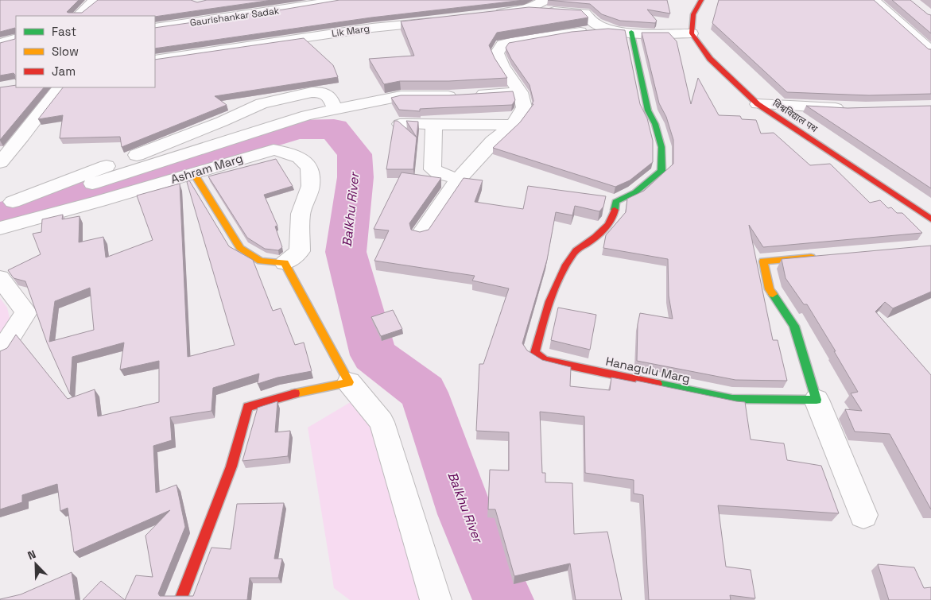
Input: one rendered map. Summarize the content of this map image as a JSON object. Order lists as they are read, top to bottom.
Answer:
{
  "streets": {
    "street": [
      "Gaurishankar Sadak",
      "Lik Marg",
      "विश्वविद्याल पथ",
      "Ashram Marg",
      "Hanagulu Marg"
    ]
  },
  "water": ["Balkhu River"],
  "legend": ["Fast", "Slow", "Jam"],
  "north": "top left"
}
